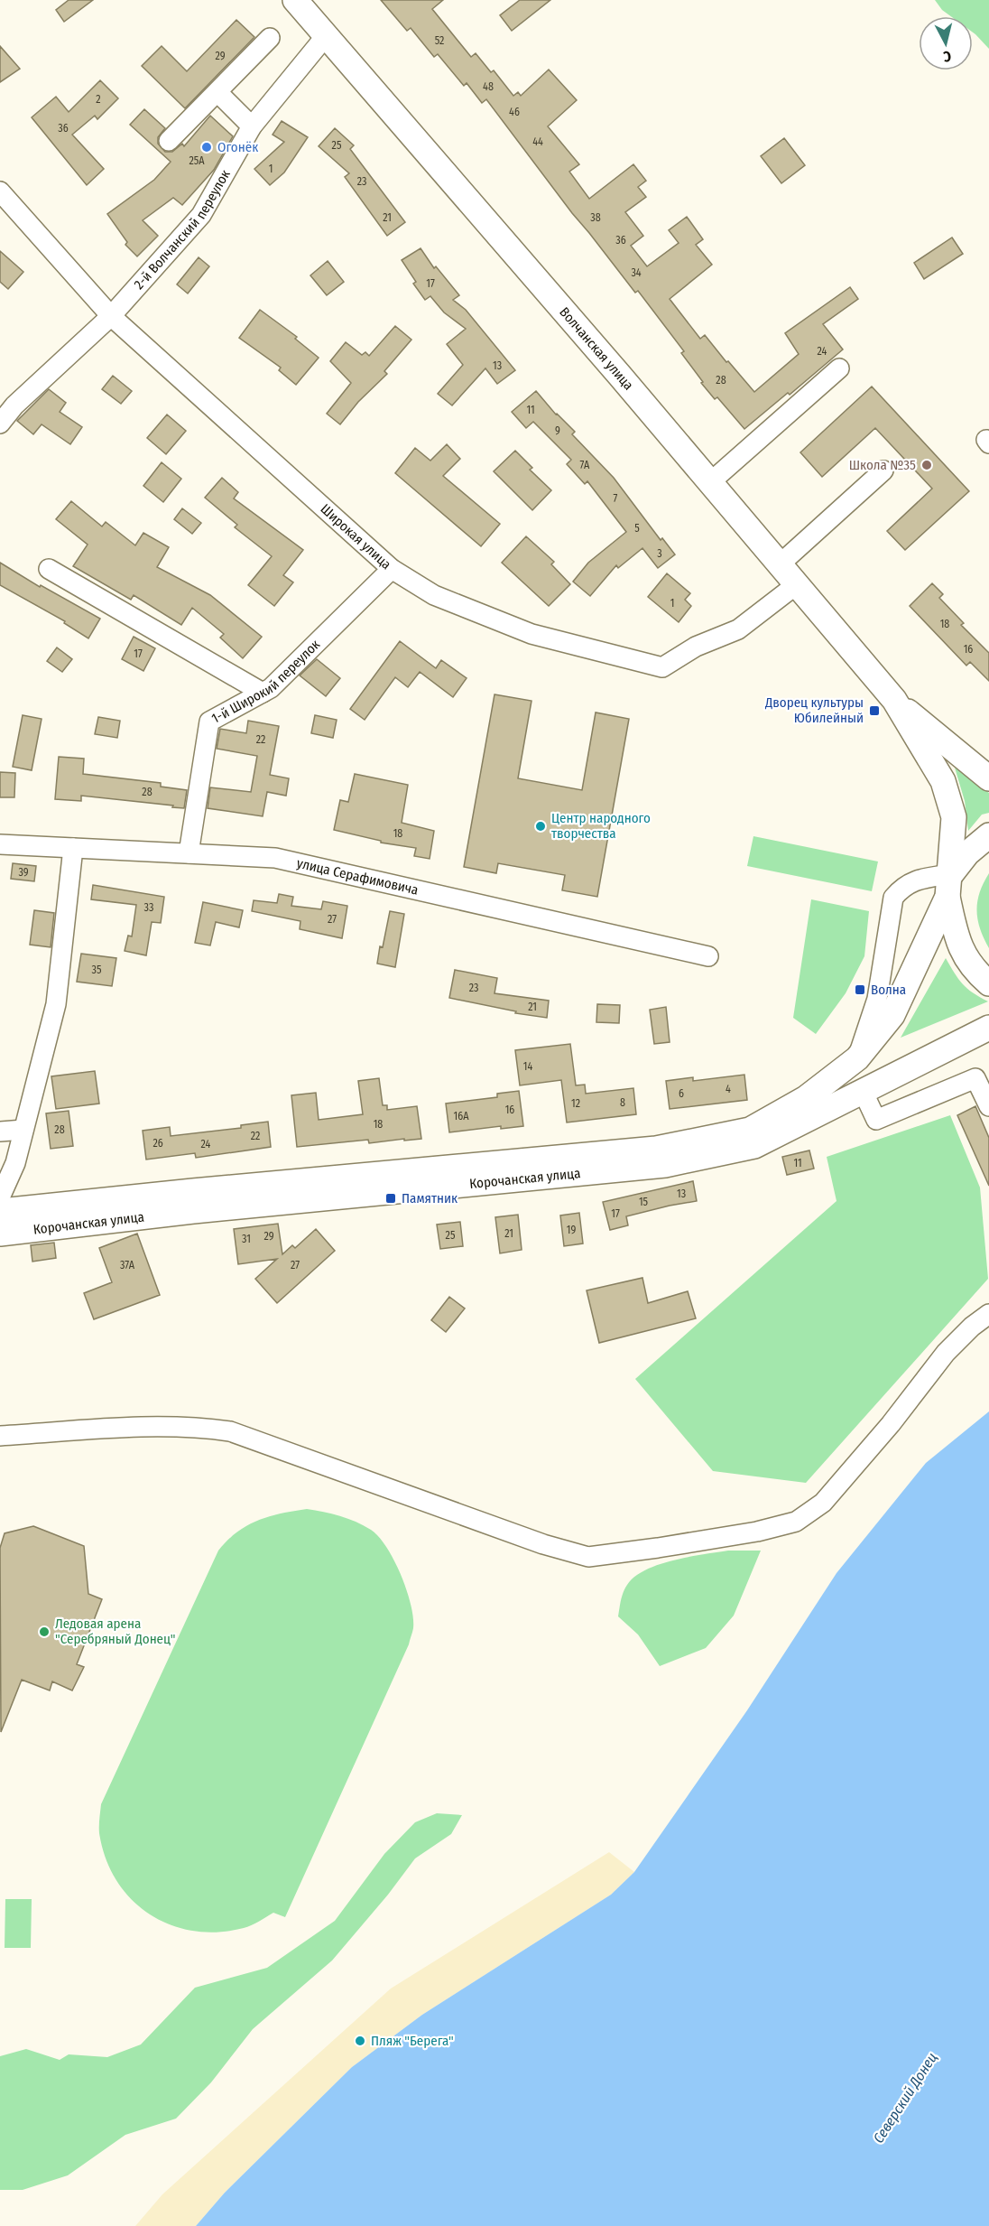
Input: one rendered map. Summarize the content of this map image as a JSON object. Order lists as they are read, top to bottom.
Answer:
{
  "streets": {
    "main road": ["Волчанская улица", "Корочанская улица"],
    "street": [
      "2-й Волчанский переулок",
      "Широкая улица",
      "1-й Широкий переулок",
      "улица Серафимовича"
    ]
  },
  "crossings": [
    ["2-й Волчанский переулок", "Волчанская улица"],
    ["2-й Волчанский переулок", "Широкая улица"],
    ["Волчанская улица", "Широкая улица"],
    ["Широкая улица", "1-й Широкий переулок"],
    ["1-й Широкий переулок", "улица Серафимовича"]
  ],
  "water": ["Северский Донец"],
  "places": {
    "other": [
      "Огонёк",
      "Школа №35",
      "Центр народного творчества",
      "Ледовая арена \"Серебряный Донец\"",
      "Пляж \"Берега\""
    ],
    "transit": ["Дворец культуры Юбилейный", "Волна", "Памятник"]
  },
  "house_numbers": [
    "52",
    "29",
    "48",
    "2",
    "46",
    "36",
    "44",
    "25",
    "25А",
    "1",
    "23",
    "21",
    "38",
    "36",
    "34",
    "17",
    "24",
    "13",
    "28",
    "11",
    "9",
    "7А",
    "7",
    "5",
    "3",
    "1",
    "18",
    "16",
    "17",
    "22",
    "28",
    "18",
    "39",
    "33",
    "27",
    "35",
    "23",
    "21",
    "14",
    "4",
    "6",
    "8",
    "12",
    "16",
    "16А",
    "18",
    "28",
    "22",
    "26",
    "24",
    "11",
    "13",
    "15",
    "17",
    "19",
    "21",
    "25",
    "29",
    "31",
    "37А",
    "27"
  ],
  "north": "bottom"
}
